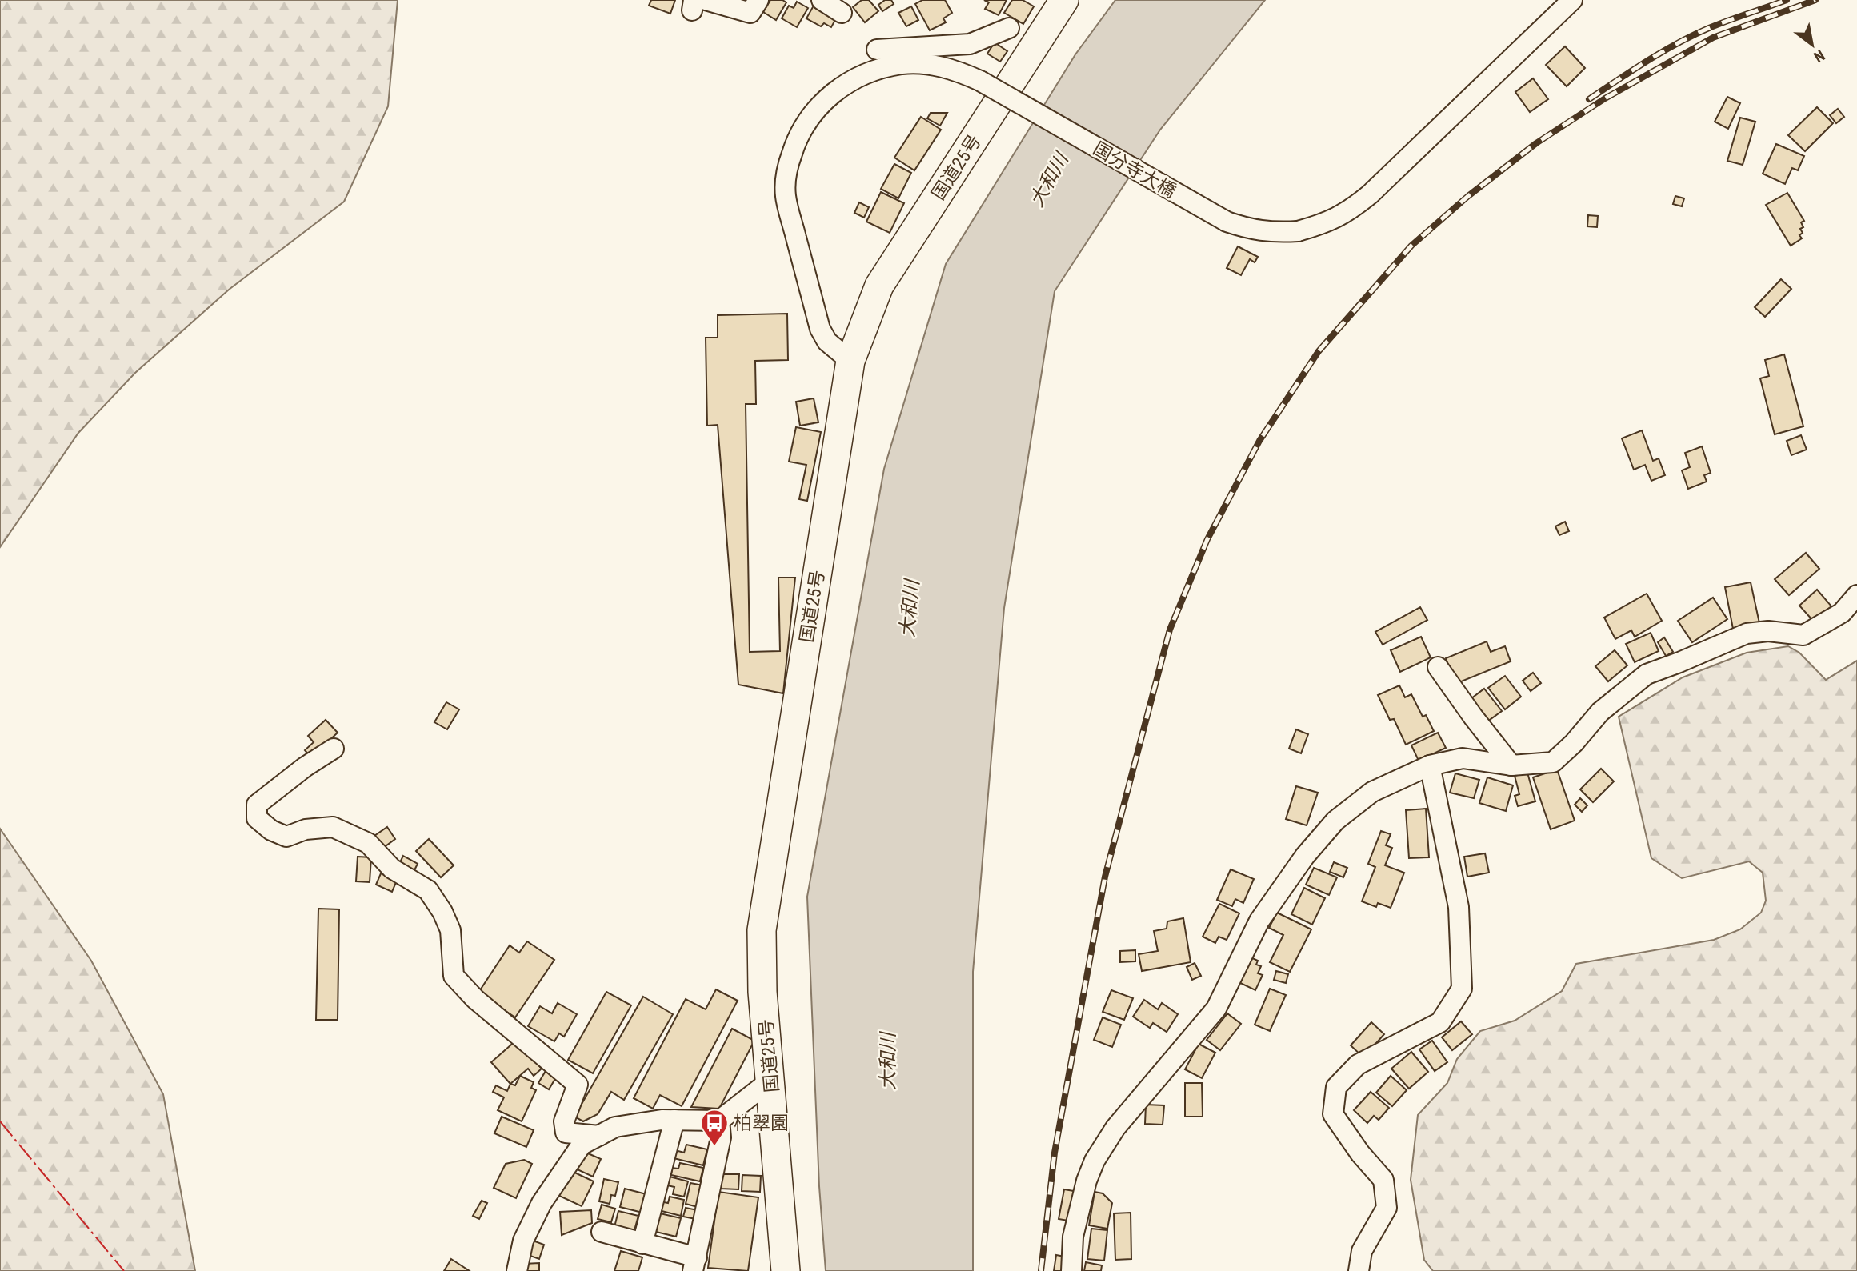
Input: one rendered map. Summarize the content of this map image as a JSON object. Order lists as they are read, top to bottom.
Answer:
{
  "streets": {
    "highway": ["国道25号"],
    "street": ["国分寺大橋"]
  },
  "crossings": [
    ["国道25号", "国分寺大橋"]
  ],
  "water": ["大和川"],
  "places": {
    "bus stop": ["柏翠園"]
  },
  "north": "bottom right"
}
